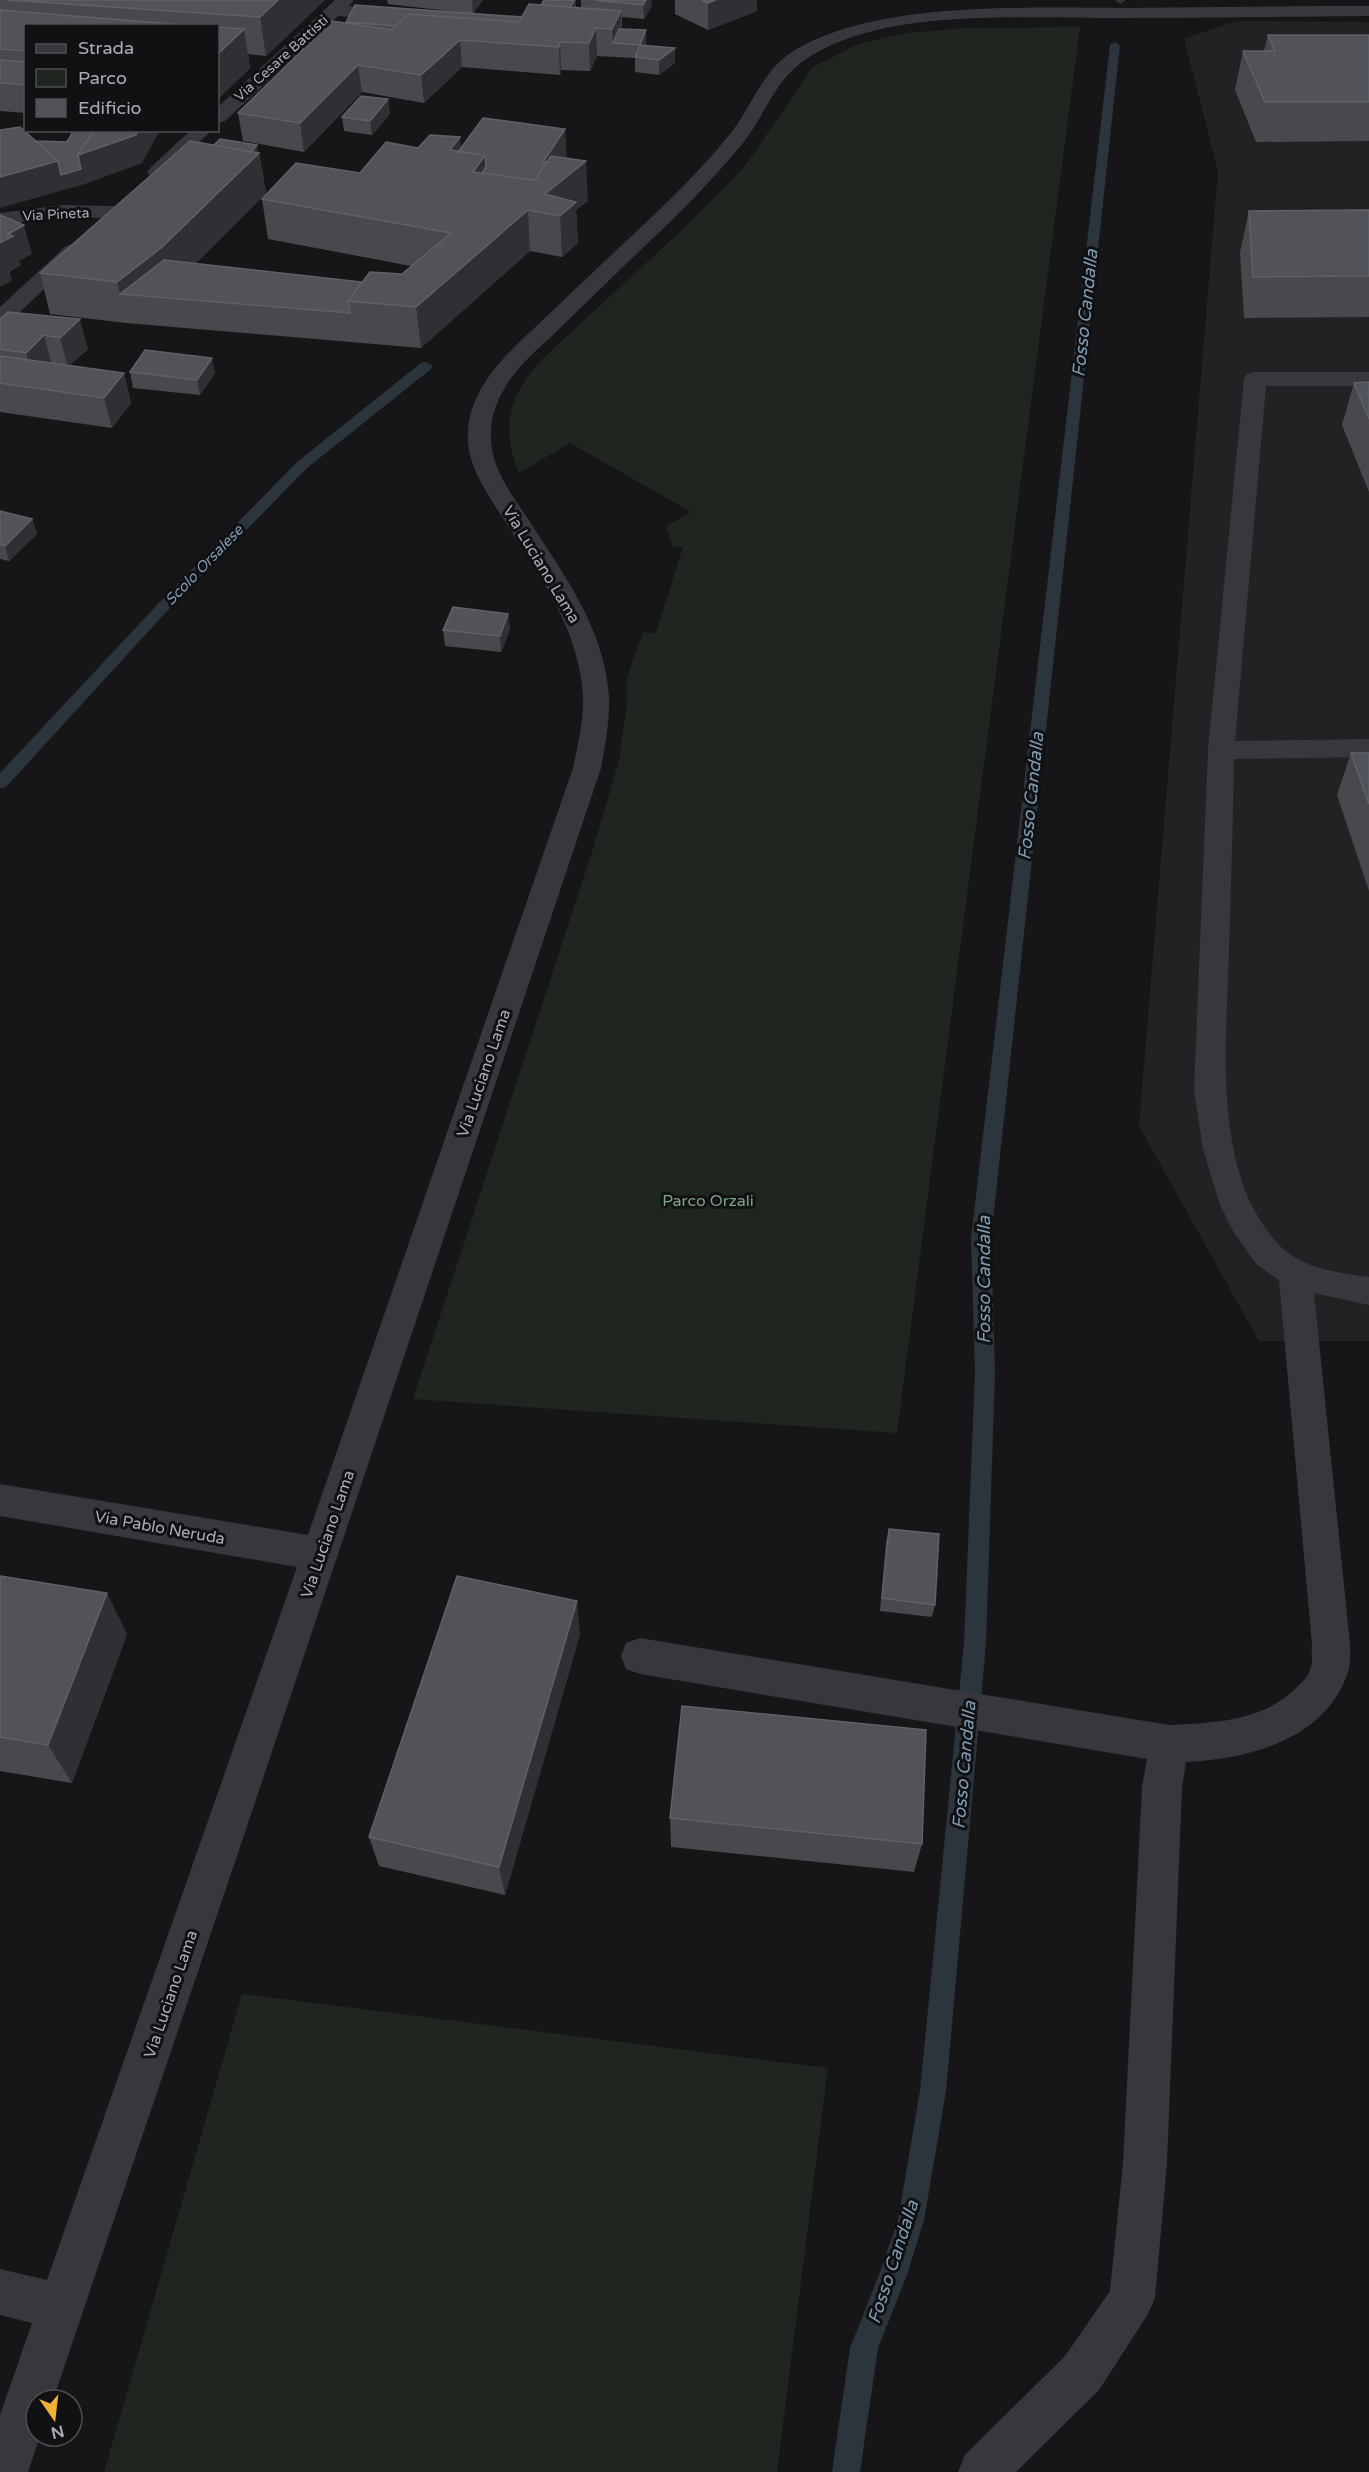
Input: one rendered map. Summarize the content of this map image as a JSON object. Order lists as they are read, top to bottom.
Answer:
{
  "streets": {
    "street": [
      "Via Cesare Battisti",
      "Via Pineta",
      "Via Luciano Lama",
      "Via Pablo Neruda"
    ]
  },
  "crossings": [
    ["Via Luciano Lama", "Via Pablo Neruda"]
  ],
  "water": ["Fosso Candalla", "Scolo Orsalese"],
  "parks": ["Parco Orzali"],
  "legend": ["Strada", "Parco", "Edificio"],
  "north": "bottom"
}
